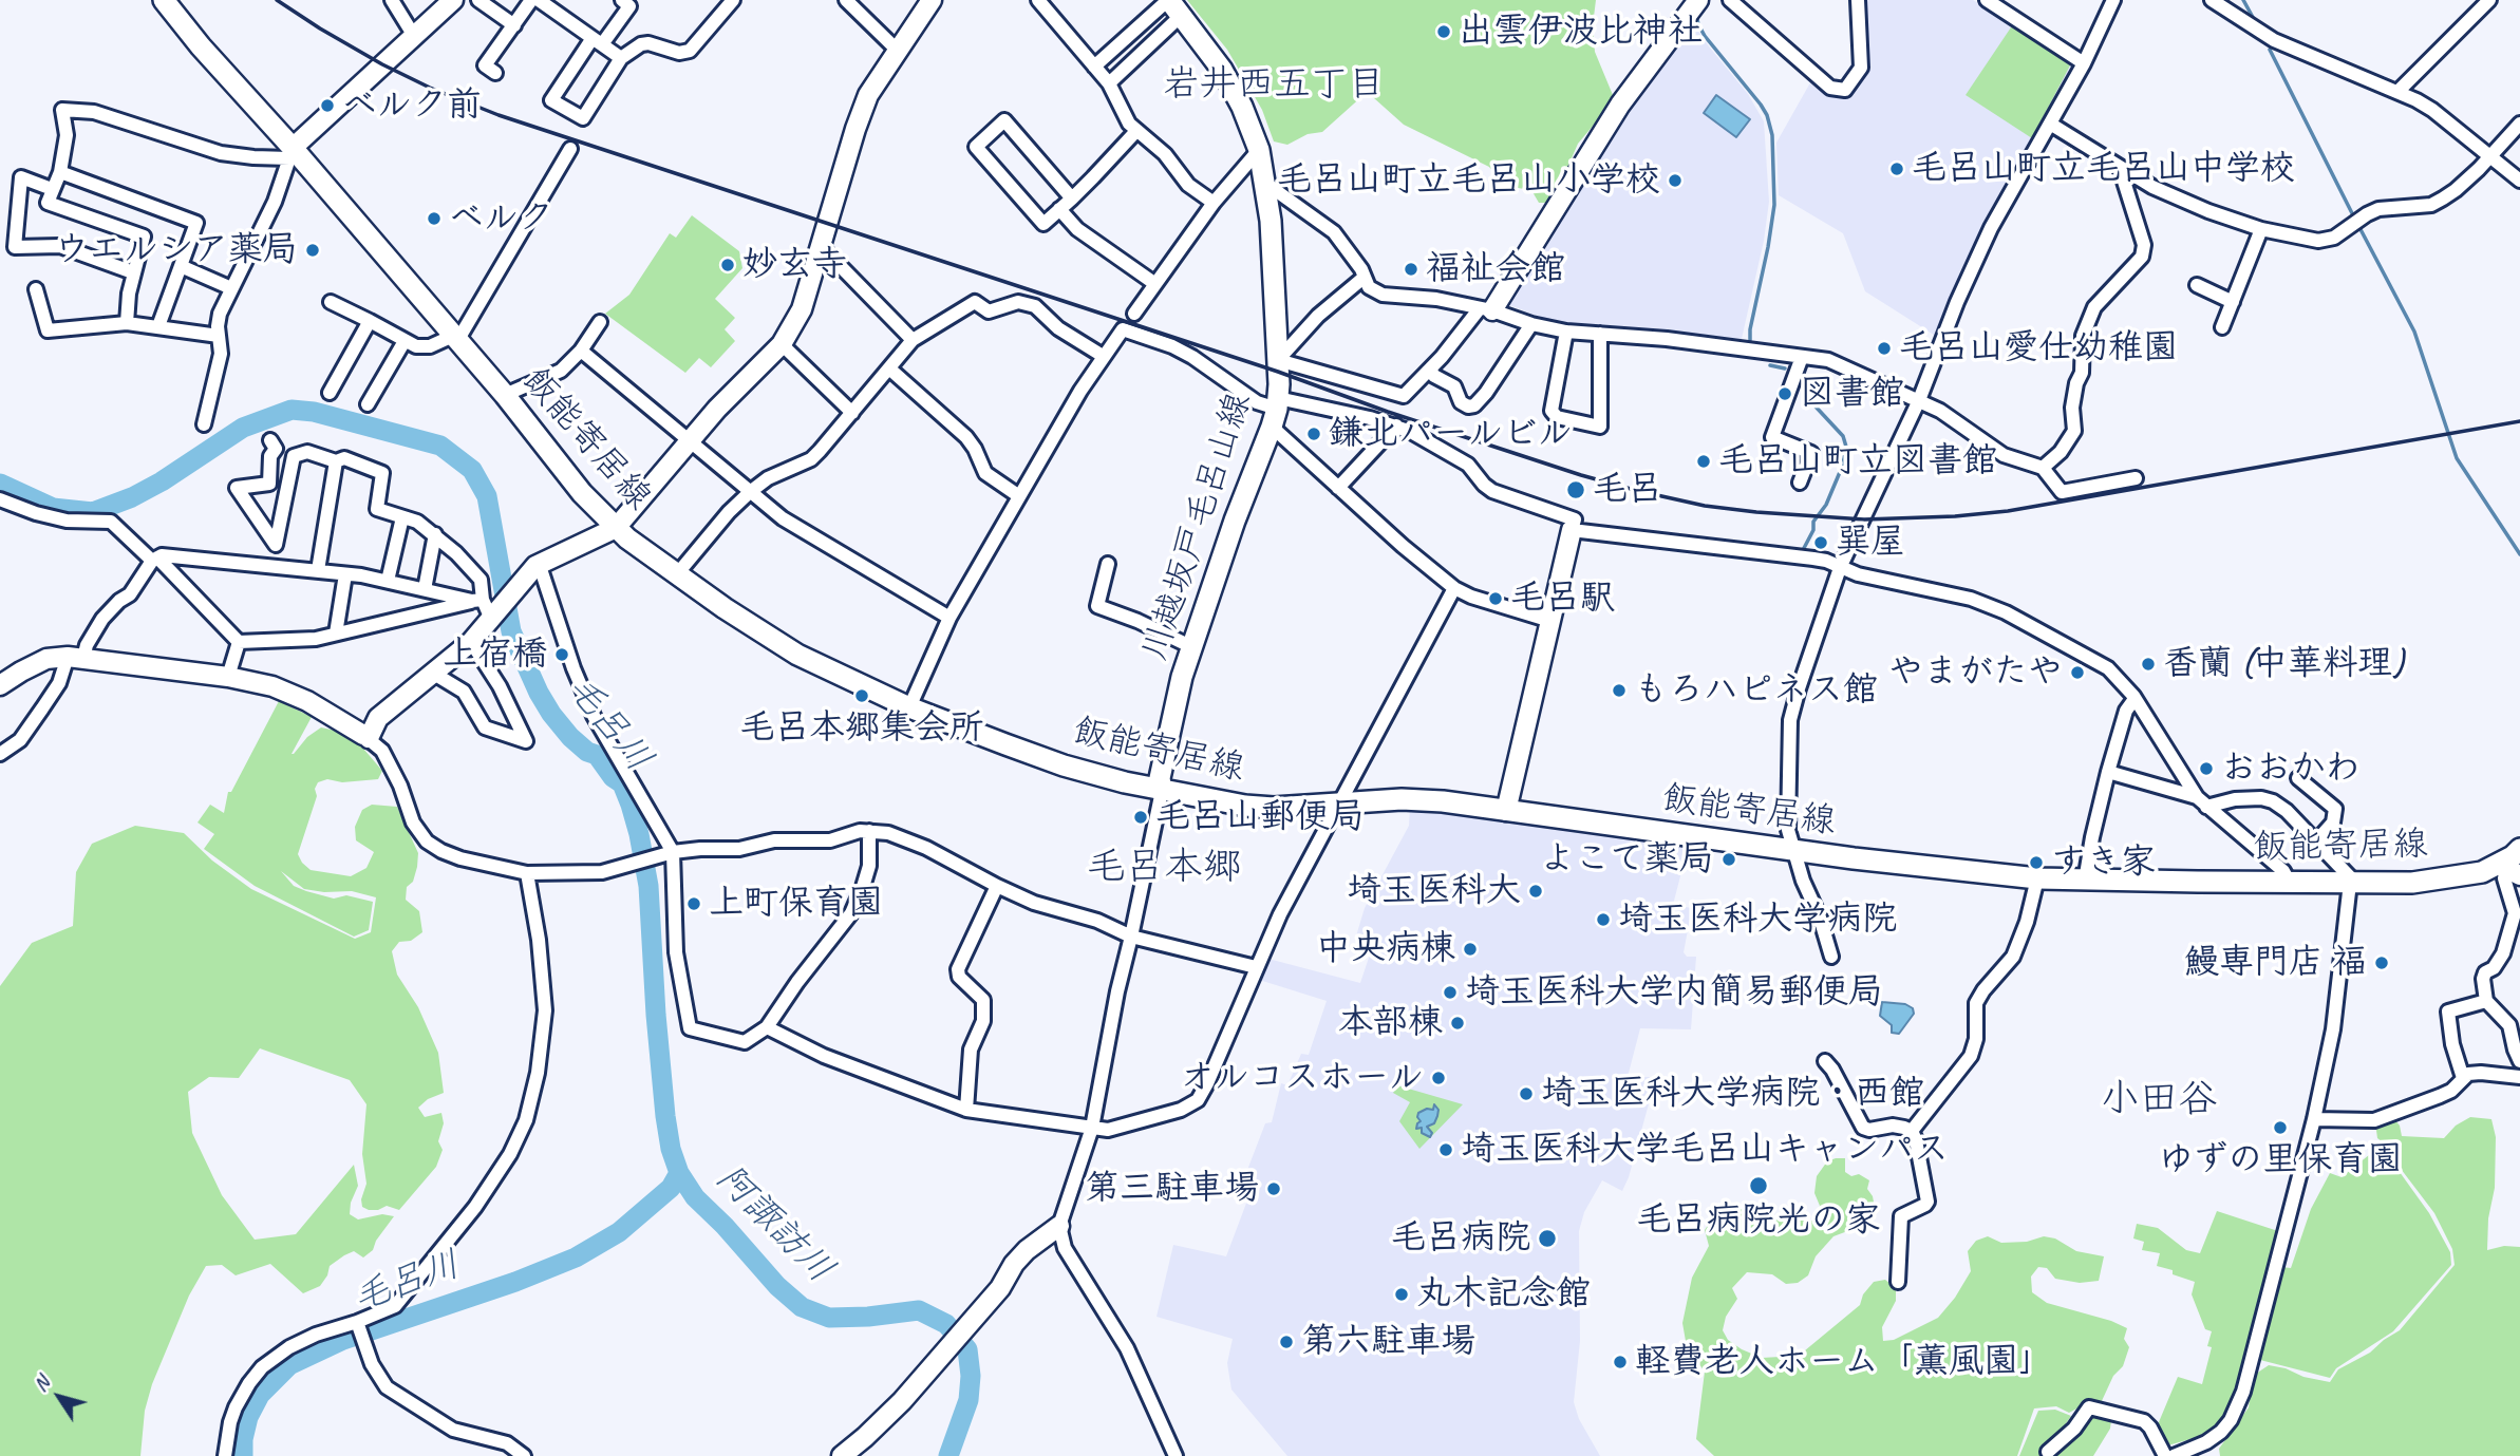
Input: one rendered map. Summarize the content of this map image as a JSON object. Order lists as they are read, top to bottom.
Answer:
{
  "streets": {
    "main road": ["飯能寄居線", "川越坂戸毛呂山線"]
  },
  "crossings": [
    ["飯能寄居線", "川越坂戸毛呂山線"]
  ],
  "districts": ["岩井西五丁目", "毛呂本郷", "小田谷"],
  "water": ["毛呂川", "阿諏訪川"],
  "places": [
    "出雲伊波比神社",
    "ベルク前",
    "毛呂山町立毛呂山中学校",
    "毛呂山町立毛呂山小学校",
    "ベルク",
    "ウエルシア薬局",
    "妙玄寺",
    "福祉会館",
    "毛呂山愛仕幼稚園",
    "図書館",
    "鎌北パールビル",
    "毛呂山町立図書館",
    "毛呂",
    "巽屋",
    "毛呂駅",
    "上宿橋",
    "香蘭 (中華料理)",
    "やまがたや",
    "もろハピネス館",
    "毛呂本郷集会所",
    "おおかわ",
    "毛呂山郵便局",
    "よこて薬局",
    "すき家",
    "埼玉医科大",
    "上町保育園",
    "埼玉医科大学病院",
    "中央病棟",
    "鰻専門店 福",
    "埼玉医科大学内簡易郵便局",
    "本部棟",
    "オルコスホール",
    "埼玉医科大学病院・西館",
    "ゆずの里保育園",
    "埼玉医科大学毛呂山キャンパス",
    "毛呂病院光の家",
    "第三駐車場",
    "毛呂病院",
    "丸木記念館",
    "第六駐車場",
    "軽費老人ホーム「薫風園」"
  ],
  "north": "top left"
}
